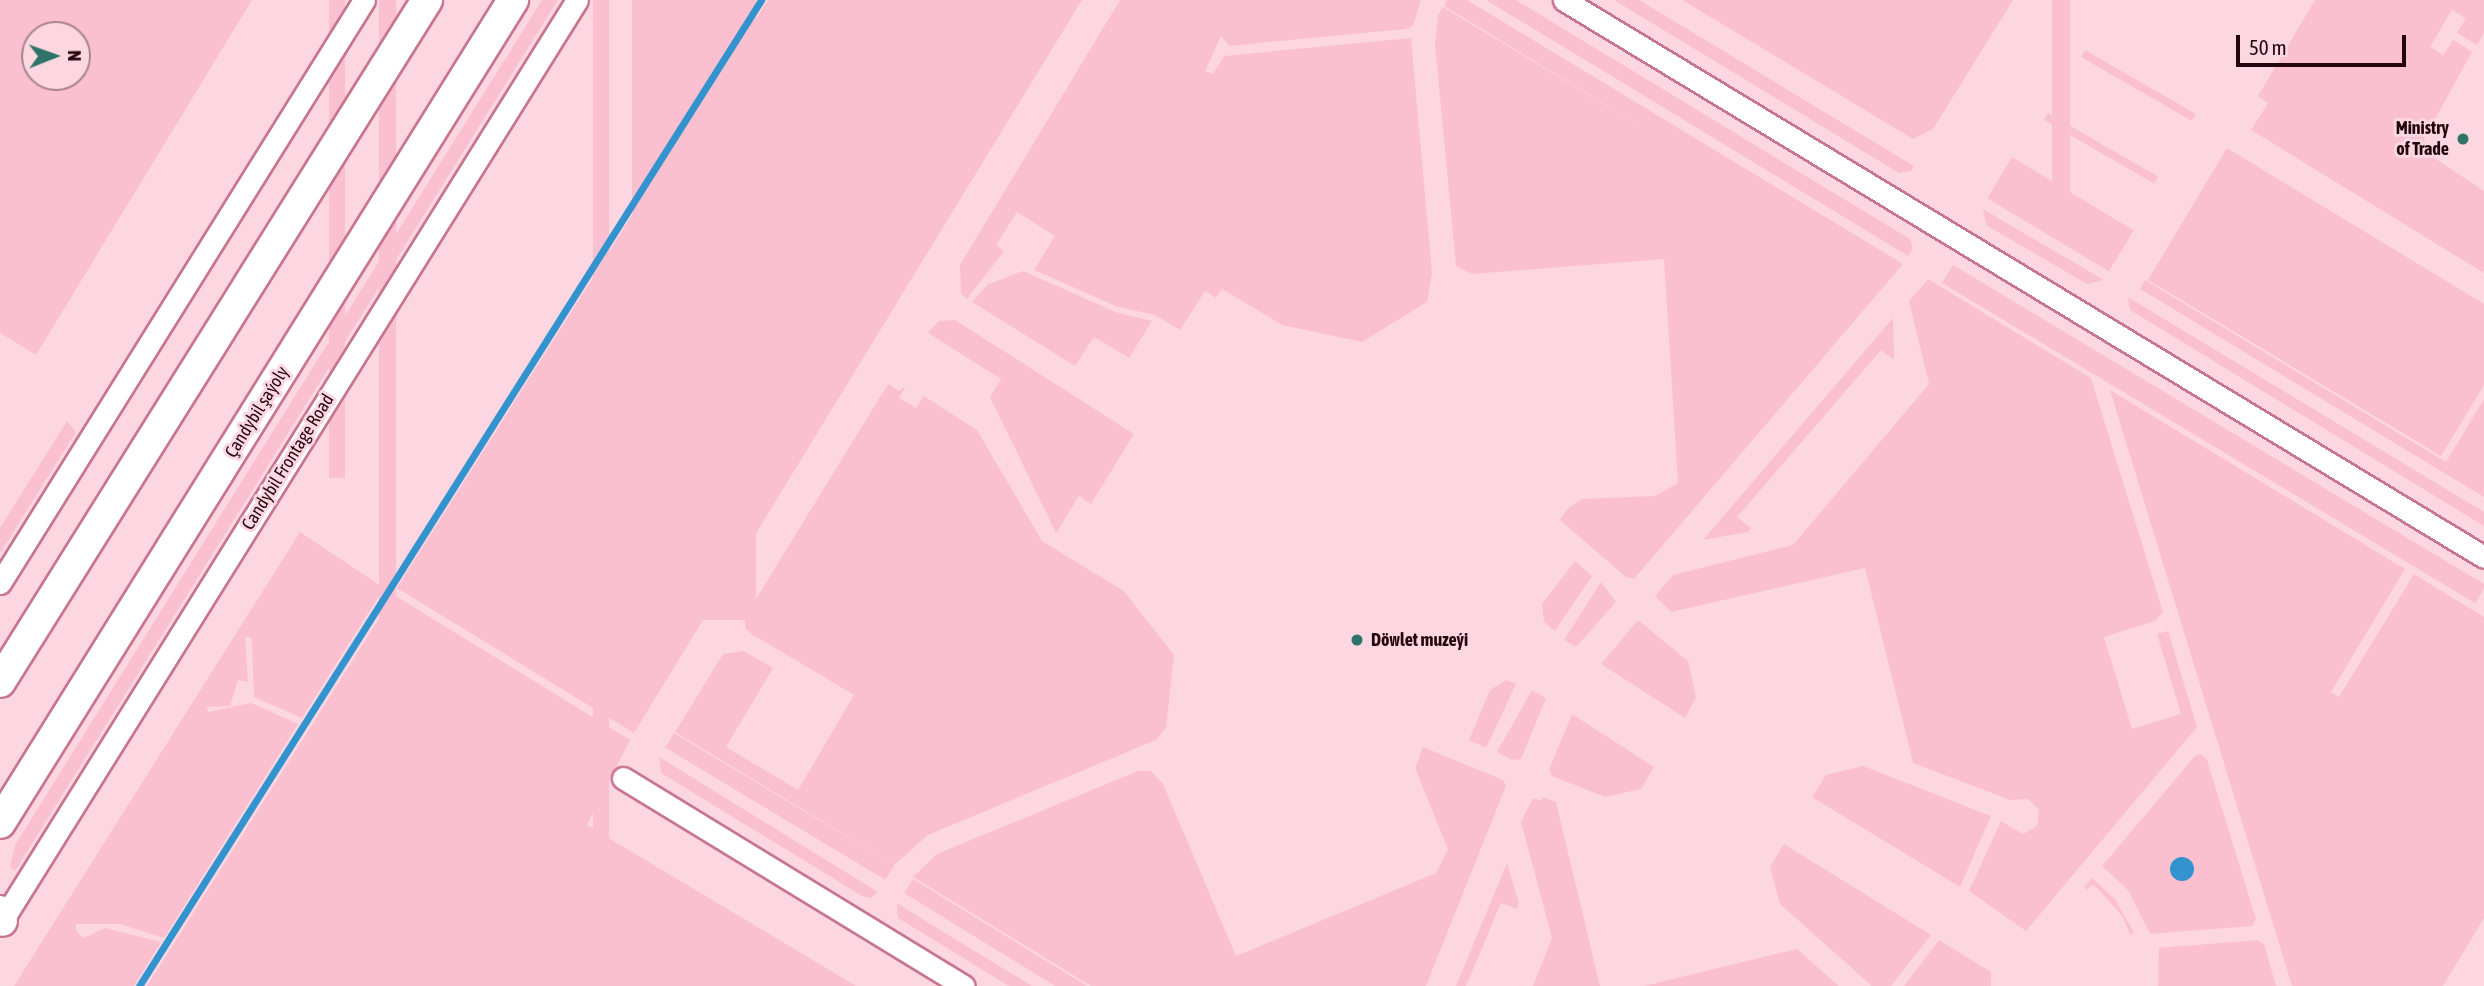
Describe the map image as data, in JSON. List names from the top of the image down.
{
  "streets": {
    "main road": ["Çandybil şaýoly"],
    "street": ["Candybil Frontage Road"]
  },
  "places": ["Ministry of Trade", "Döwlet muzeýi"],
  "scale_bar": "50 m",
  "north": "right"
}
